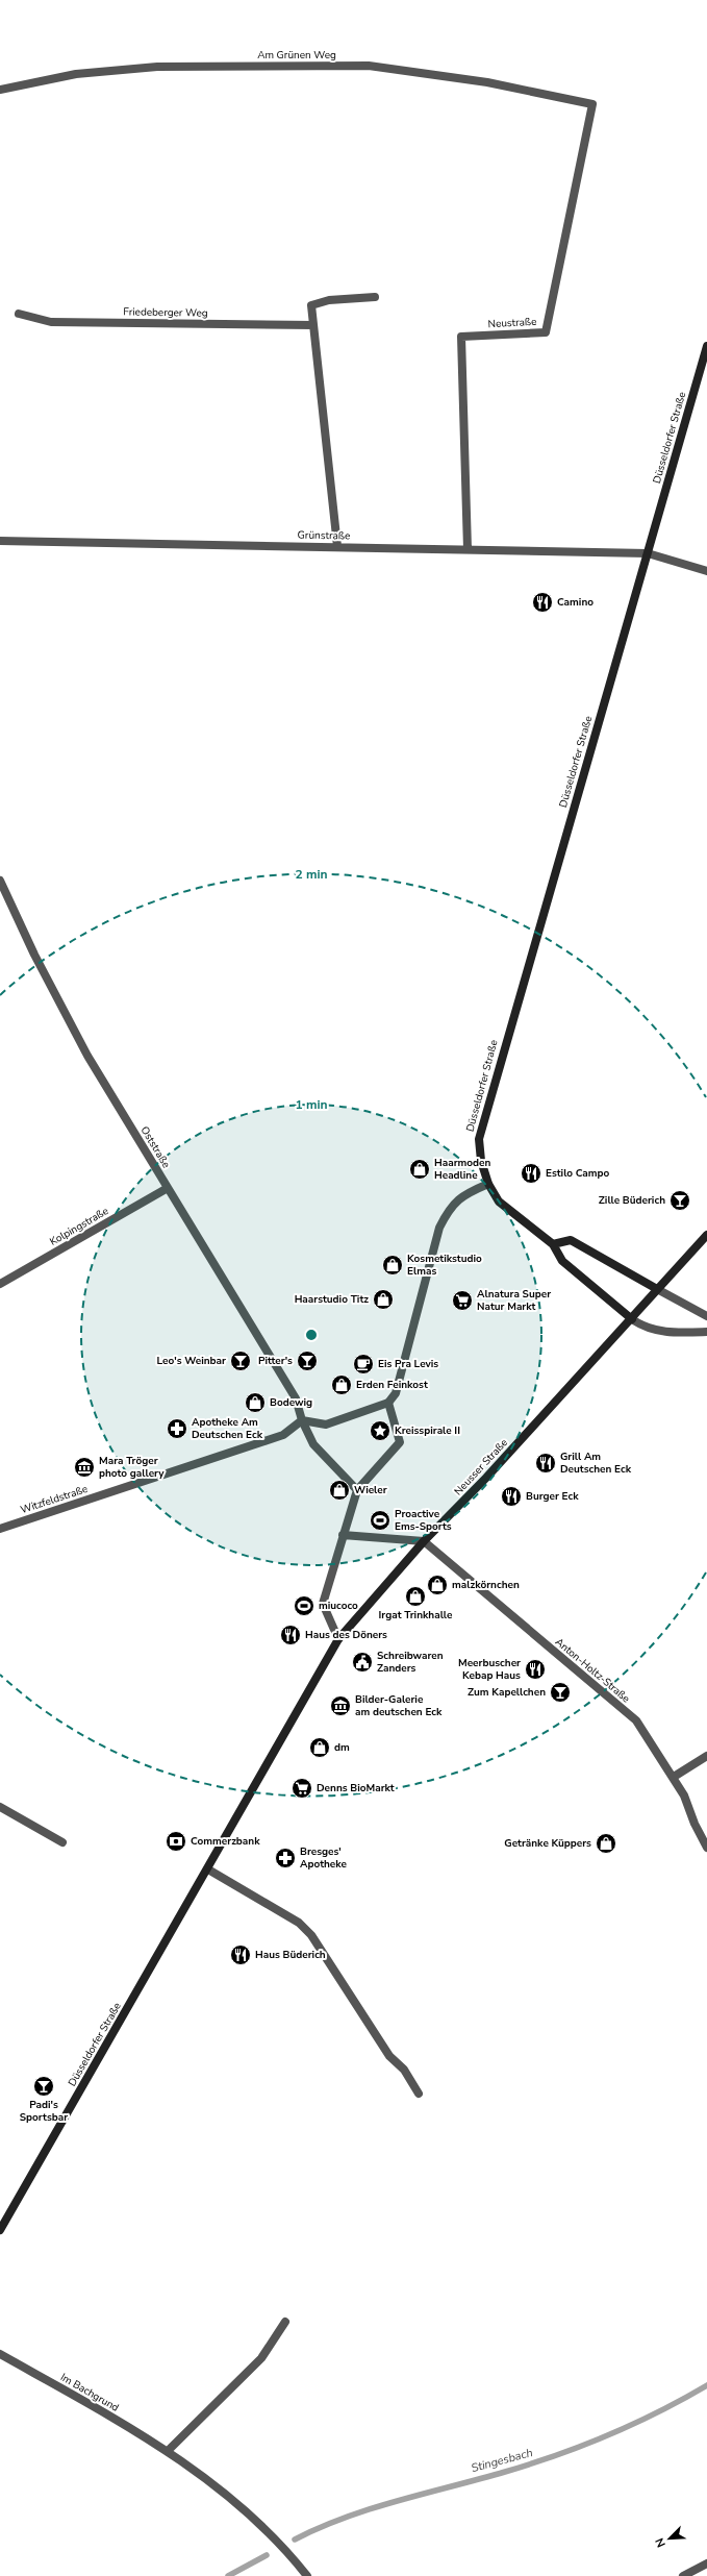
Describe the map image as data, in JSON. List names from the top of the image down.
{
  "streets": {
    "main road": ["Düsseldorfer Straße", "Neusser Straße"],
    "street": [
      "Am Grünen Weg",
      "Friedeberger Weg",
      "Neustraße",
      "Grünstraße",
      "Oststraße",
      "Kolpingstraße",
      "Witzfeldstraße",
      "Anton-Holtz-Straße",
      "Im Bachgrund"
    ]
  },
  "crossings": [
    ["Am Grünen Weg", "Neustraße"],
    ["Neustraße", "Grünstraße"],
    ["Düsseldorfer Straße", "Grünstraße"],
    ["Düsseldorfer Straße", "Neusser Straße"],
    ["Oststraße", "Kolpingstraße"],
    ["Oststraße", "Witzfeldstraße"],
    ["Neusser Straße", "Anton-Holtz-Straße"]
  ],
  "water": ["Stingesbach"],
  "places": {
    "restaurant": [
      "Camino",
      "Estilo Campo",
      "Grill Am Deutschen Eck",
      "Burger Eck",
      "Haus des Döners",
      "Meerbuscher Kebap Haus",
      "Haus Büderich"
    ],
    "shop": [
      "Haarmoden Headline",
      "Kosmetikstudio Elmas",
      "Haarstudio Titz",
      "Erden Feinkost",
      "Bodewig",
      "Wieler",
      "malzkörnchen",
      "Irgat Trinkhalle",
      "dm",
      "Getränke Küppers"
    ],
    "bar": [
      "Zille Büderich",
      "Leo's Weinbar",
      "Pitter's",
      "Zum Kapellchen",
      "Padi's Sportsbar"
    ],
    "supermarket": ["Alnatura Super Natur Markt", "Denns BioMarkt"],
    "cafe": ["Eis Pra Levis"],
    "pharmacy": ["Apotheke Am Deutschen Eck", "Bresges' Apotheke"],
    "place": ["Kreisspirale II"],
    "museum": ["Mara Tröger photo gallery", "Bilder-Galerie am deutschen Eck"],
    "sports": ["Proactive Ems-Sports", "miucoco"],
    "public building": ["Schreibwaren Zanders"],
    "bank": ["Commerzbank"]
  },
  "north": "bottom left",
  "rings": ["2 min", "1 min"]
}
